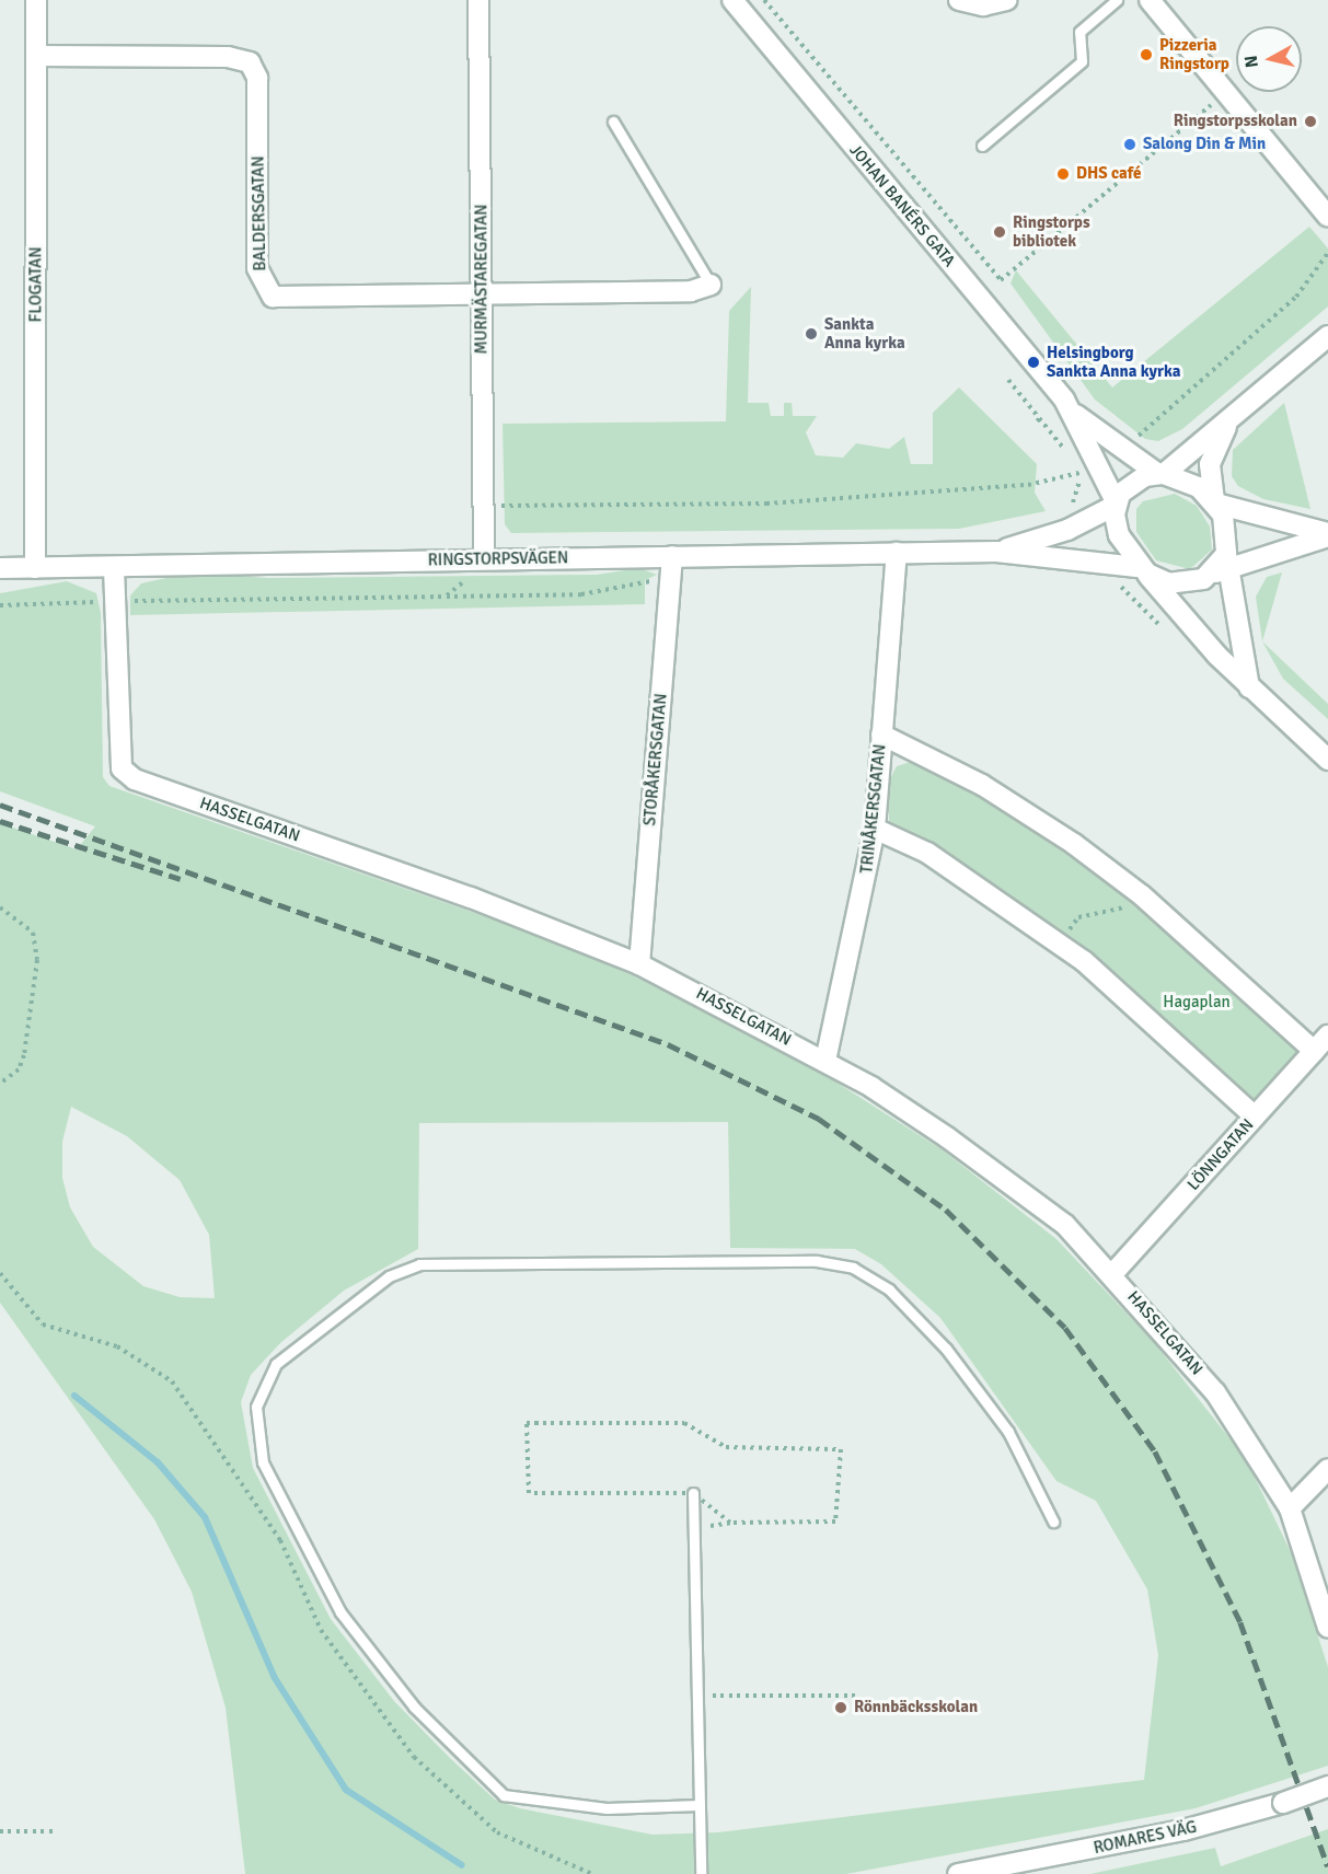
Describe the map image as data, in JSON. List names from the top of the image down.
{
  "streets": {
    "street": [
      "JOHAN BANÉRS GATA",
      "BALDERSGATAN",
      "MURMÄSTAREGATAN",
      "FLOGATAN",
      "RINGSTORPSVÄGEN",
      "STORÅKERSGATAN",
      "TRINÅKERSGATAN",
      "HASSELGATAN",
      "LÖNNGATAN",
      "ROMARES VÄG"
    ]
  },
  "crossings": [
    ["JOHAN BANÉRS GATA", "RINGSTORPSVÄGEN"],
    ["BALDERSGATAN", "MURMÄSTAREGATAN"],
    ["BALDERSGATAN", "FLOGATAN"],
    ["MURMÄSTAREGATAN", "RINGSTORPSVÄGEN"],
    ["FLOGATAN", "RINGSTORPSVÄGEN"],
    ["RINGSTORPSVÄGEN", "STORÅKERSGATAN"],
    ["RINGSTORPSVÄGEN", "TRINÅKERSGATAN"],
    ["RINGSTORPSVÄGEN", "HASSELGATAN"],
    ["STORÅKERSGATAN", "HASSELGATAN"],
    ["TRINÅKERSGATAN", "HASSELGATAN"],
    ["HASSELGATAN", "LÖNNGATAN"]
  ],
  "parks": ["Hagaplan"],
  "places": [
    "Pizzeria Ringstorp",
    "Ringstorpsskolan",
    "Salong Din & Min",
    "DHS café",
    "Ringstorps bibliotek",
    "Sankta Anna kyrka",
    "Helsingborg Sankta Anna kyrka",
    "Rönnbäcksskolan"
  ],
  "north": "left"
}
